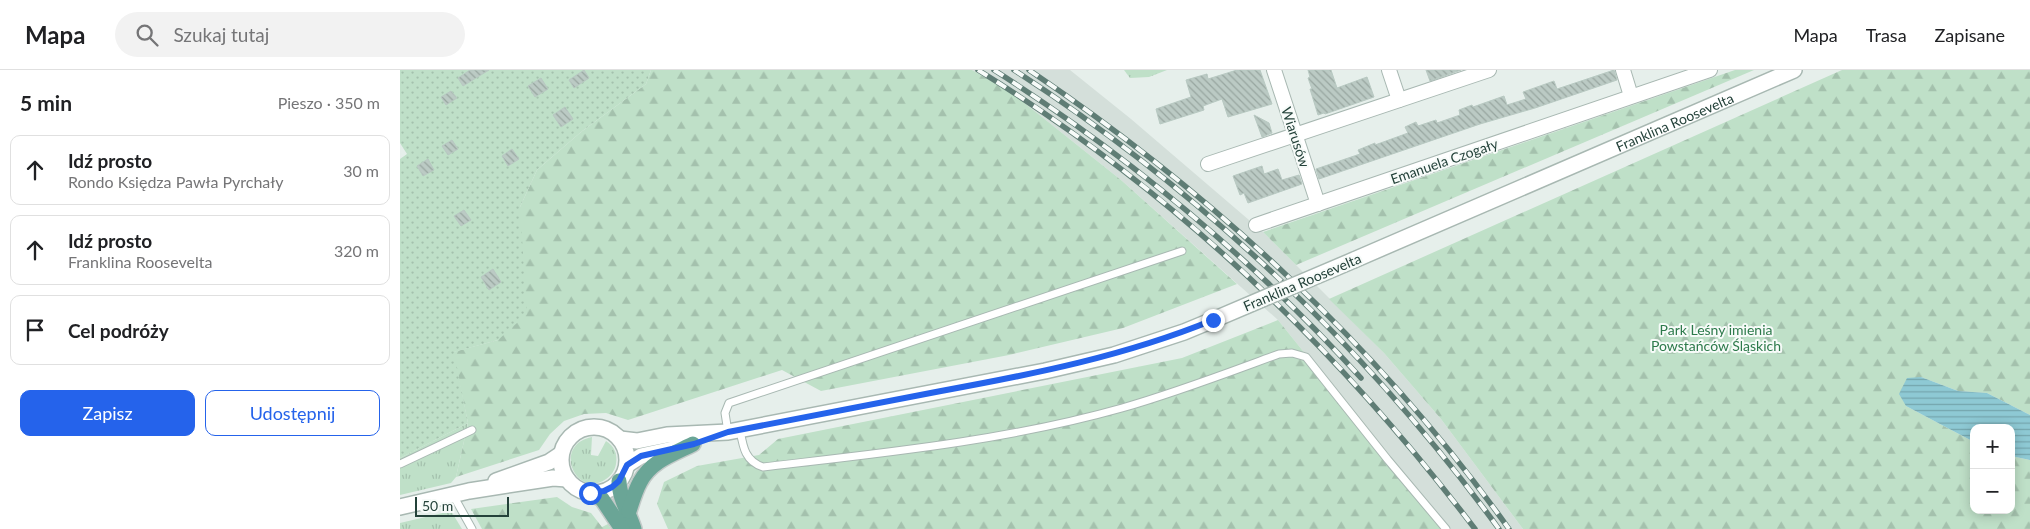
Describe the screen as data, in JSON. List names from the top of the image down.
{
  "streets": {
    "street": ["Franklina Roosevelta", "Wiarusów", "Emanuela Czogały"]
  },
  "crossings": [
    ["Wiarusów", "Emanuela Czogały"]
  ],
  "parks": ["Park Leśny imienia Powstańców Śląskich"],
  "scale_bar": "50 m",
  "page": {
    "header": "Mapa",
    "search": "Szukaj tutaj",
    "nav": ["Mapa", "Trasa", "Zapisane"],
    "heading": ["5 min", "Pieszo · 350 m"],
    "list": [
      ["Idź prosto", "Rondo Księdza Pawła Pyrchały", "30 m"],
      ["Idź prosto", "Franklina Roosevelta", "320 m"],
      "Cel podróży"
    ],
    "buttons": ["Zapisz", "Udostępnij"],
    "map_buttons": ["+", "−"],
    "scale": "50 m"
  }
}
